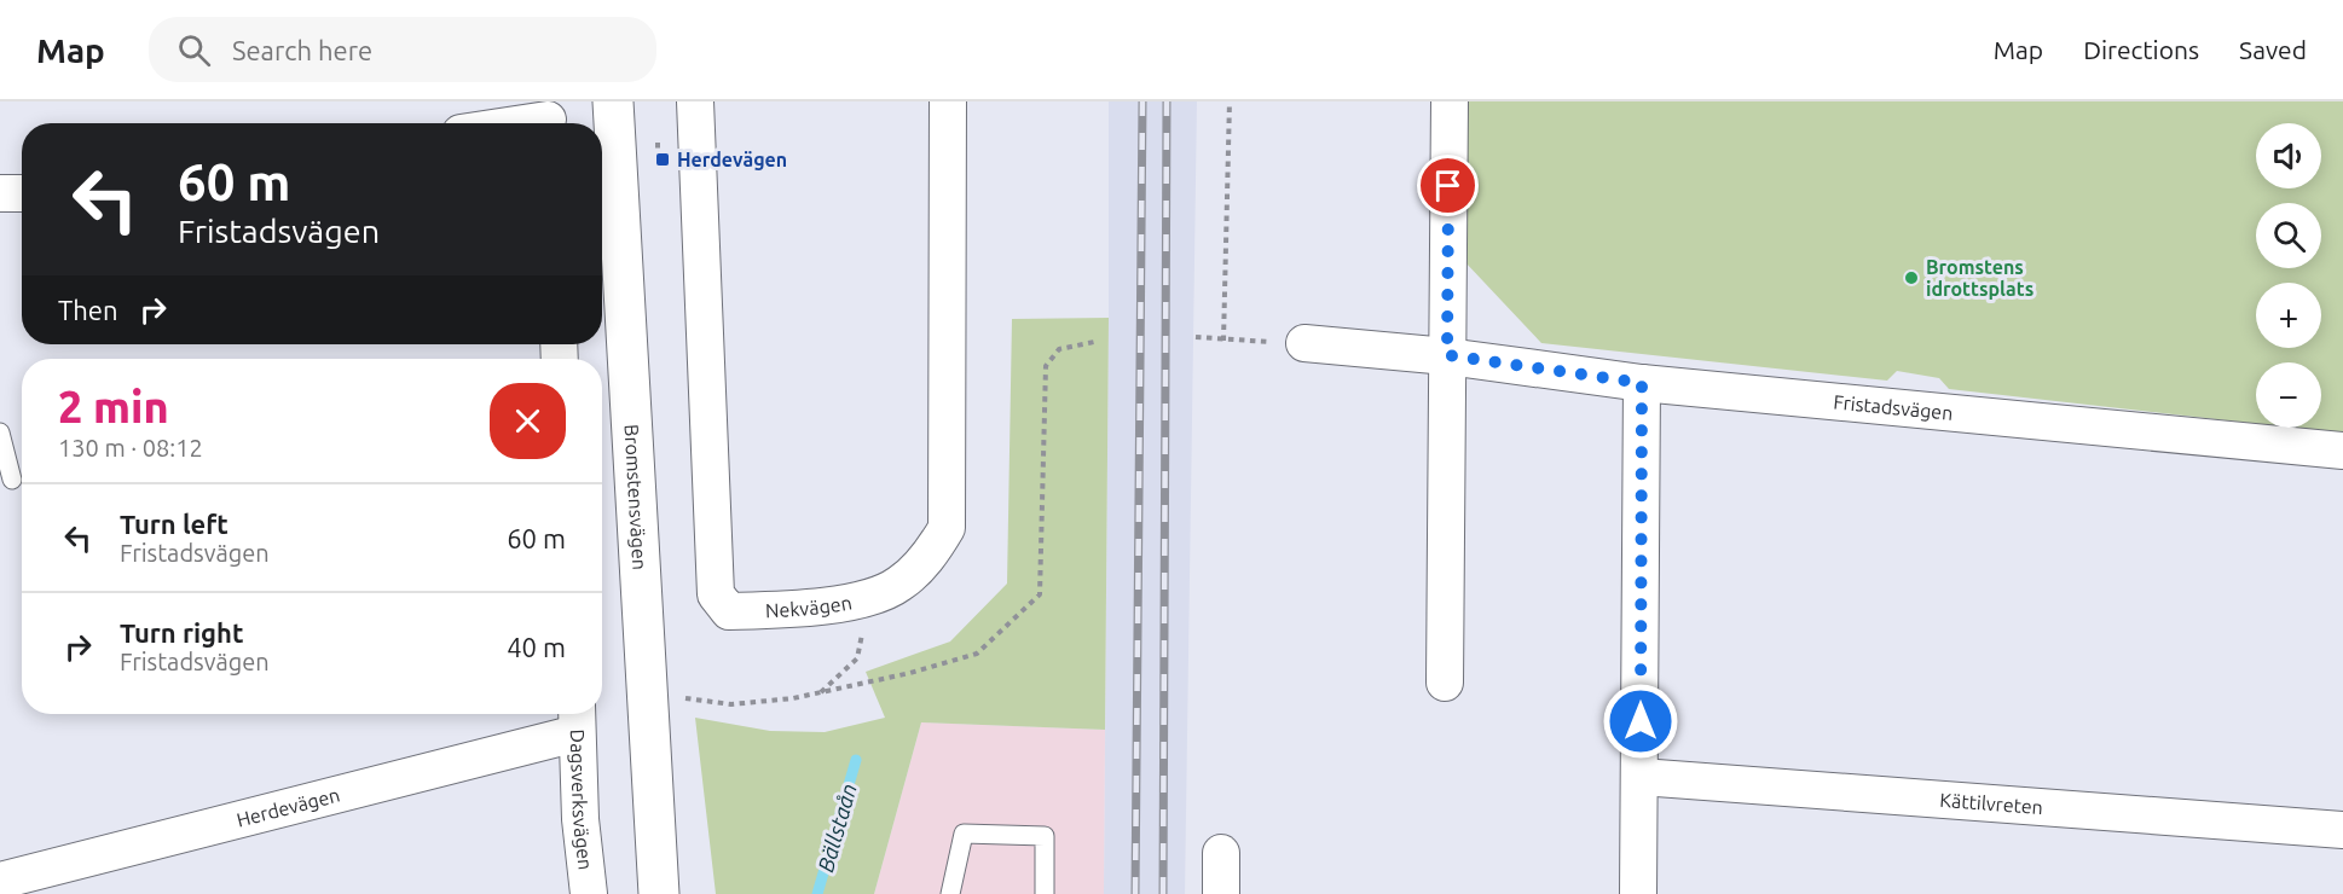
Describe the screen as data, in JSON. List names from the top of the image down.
{
  "streets": {
    "street": [
      "Fristadsvägen",
      "Bromstensvägen",
      "Nekvägen",
      "Dagsverksvägen",
      "Kättilvreten",
      "Herdevägen"
    ]
  },
  "crossings": [
    ["Dagsverksvägen", "Herdevägen"]
  ],
  "water": ["Bällstaån"],
  "places": {
    "transit": ["Herdevägen"],
    "other": ["Bromstens idrottsplats"]
  },
  "page": {
    "header": "Map",
    "search": "Search here",
    "nav": ["Map", "Directions", "Saved"],
    "map_buttons": ["+", "−"],
    "turn": ["60 m", "Fristadsvägen"],
    "then": "Then",
    "heading": ["2 min", "130 m · 08:12"],
    "list": [
      {
        "name": "Turn left",
        "note": "Fristadsvägen",
        "value": "60 m"
      },
      {
        "name": "Turn right",
        "note": "Fristadsvägen",
        "value": "40 m"
      }
    ]
  }
}
